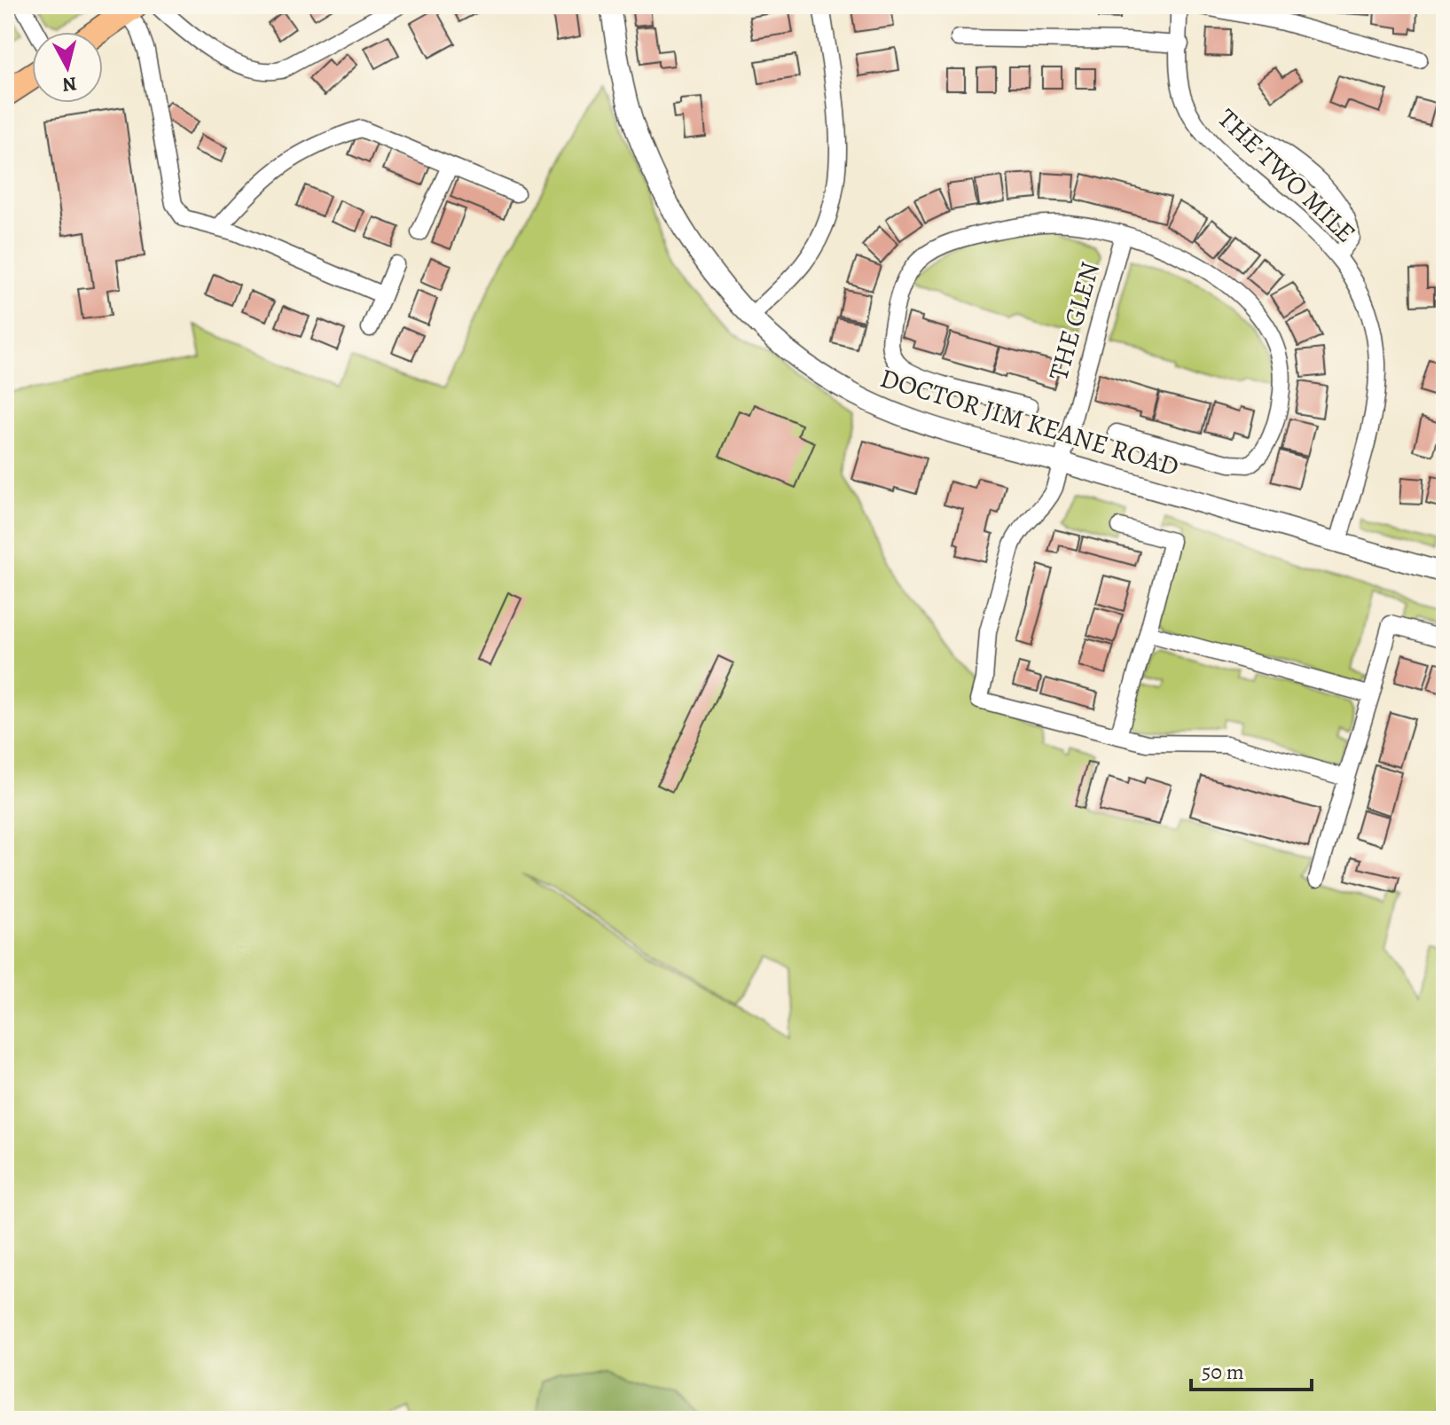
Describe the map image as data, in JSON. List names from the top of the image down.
{
  "streets": {
    "street": ["THE TWO MILE", "THE GLEN", "DOCTOR JIM KEANE ROAD"]
  },
  "crossings": [
    ["THE TWO MILE", "DOCTOR JIM KEANE ROAD"],
    ["THE GLEN", "DOCTOR JIM KEANE ROAD"]
  ],
  "scale_bar": "50 m",
  "north": "bottom"
}
